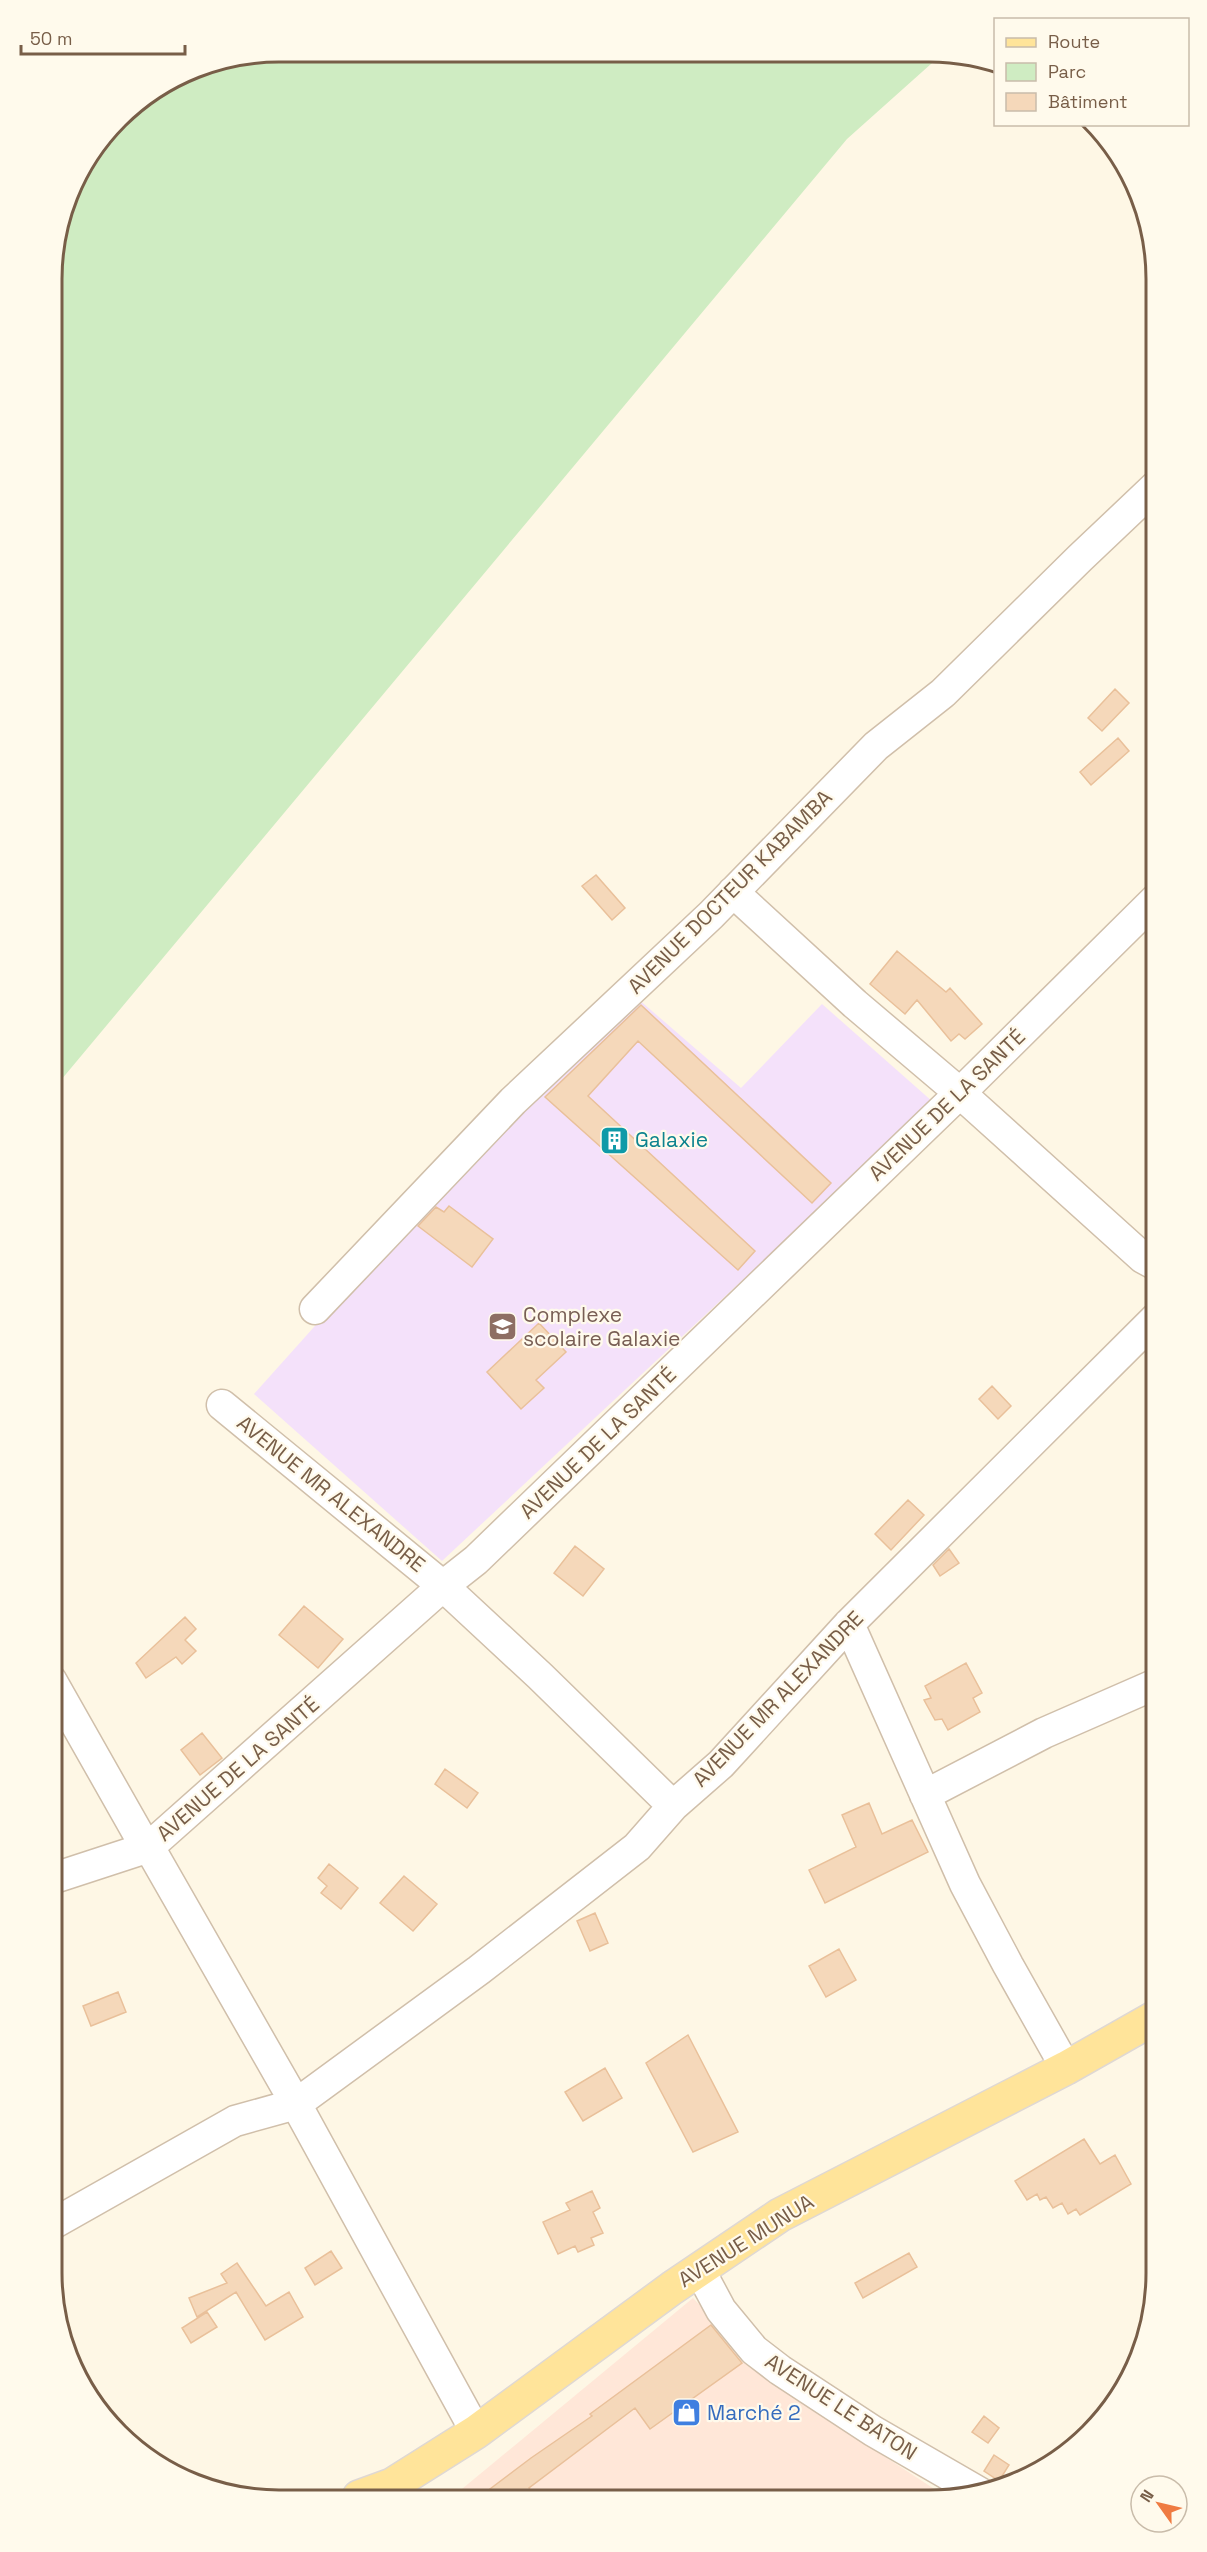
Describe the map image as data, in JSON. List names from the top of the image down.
{
  "streets": {
    "main road": ["AVENUE MUNUA"],
    "street": [
      "AVENUE DOCTEUR KABAMBA",
      "AVENUE DE LA SANTÉ",
      "AVENUE MR ALEXANDRE",
      "AVENUE LE BATON"
    ]
  },
  "crossings": [
    ["AVENUE DE LA SANTÉ", "AVENUE MR ALEXANDRE"],
    ["AVENUE MUNUA", "AVENUE LE BATON"]
  ],
  "places": {
    "building": ["Galaxie"],
    "school or university": ["Complexe scolaire Galaxie"],
    "shop": ["Marché 2"]
  },
  "legend": ["Route", "Parc", "Bâtiment"],
  "scale_bar": "50 m",
  "north": "top left"
}
